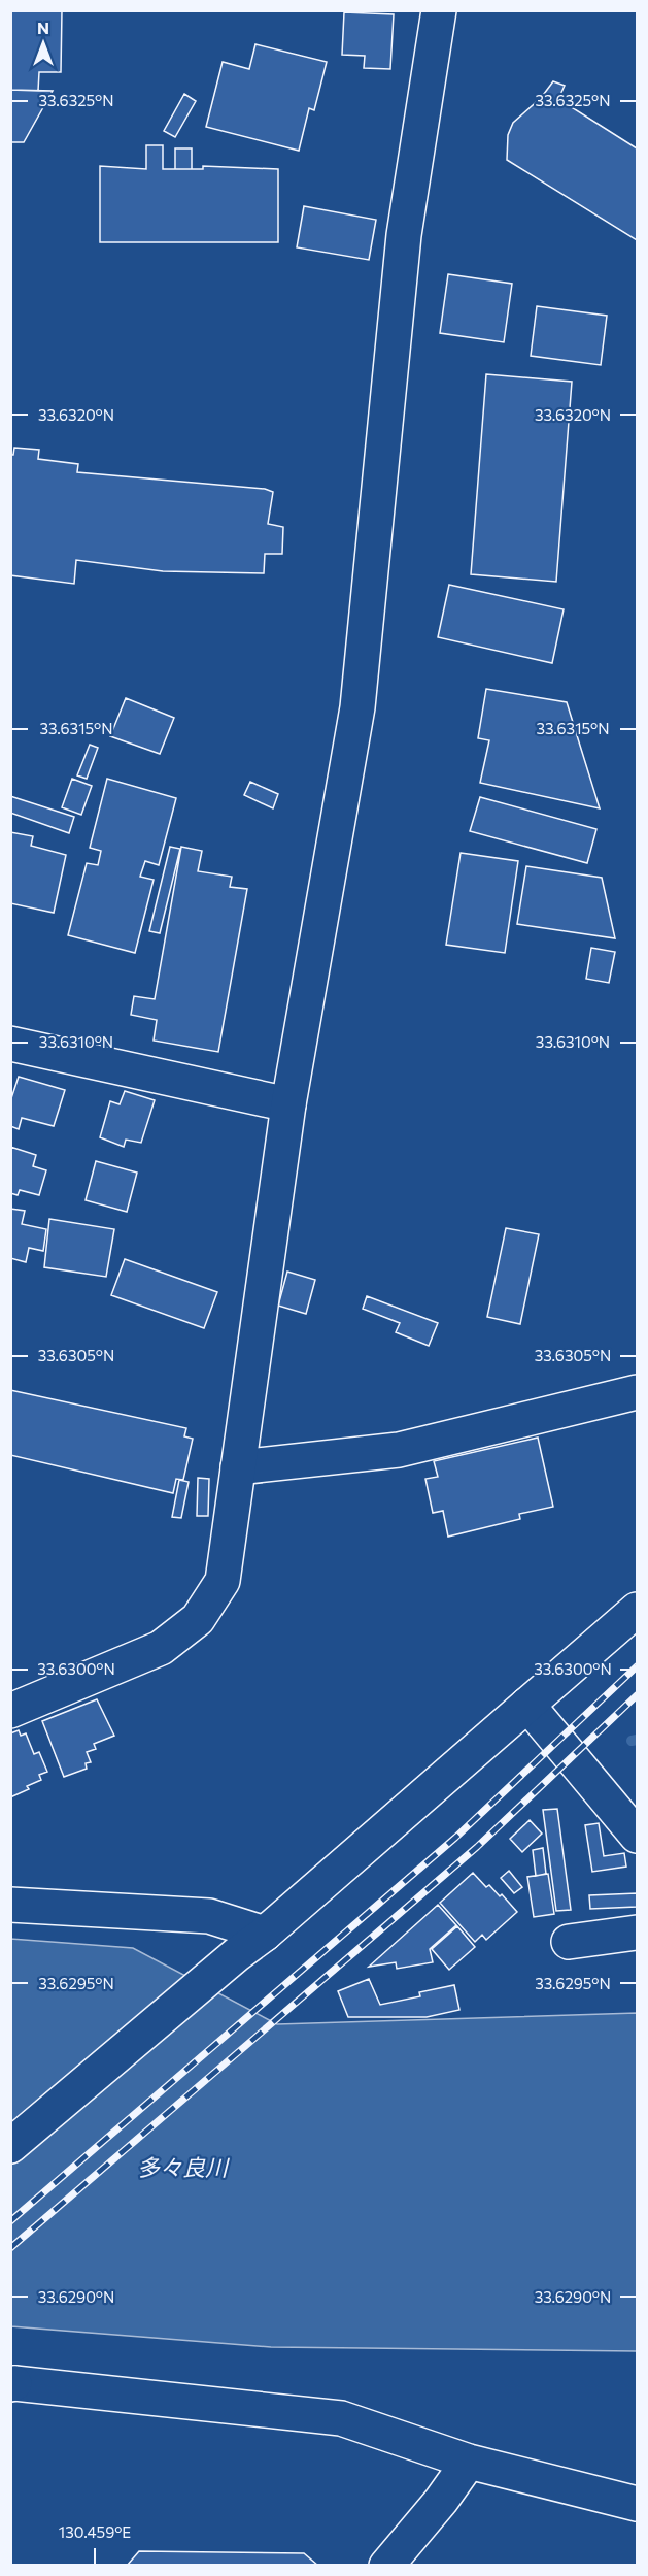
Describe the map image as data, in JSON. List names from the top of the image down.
{
  "water": ["多々良川"],
  "north": "top",
  "coordinates": [
    "33.6325°N",
    "33.6320°N",
    "33.6315°N",
    "33.6310°N",
    "33.6305°N",
    "33.6300°N",
    "33.6295°N",
    "33.6290°N",
    "130.459°E"
  ]
}
